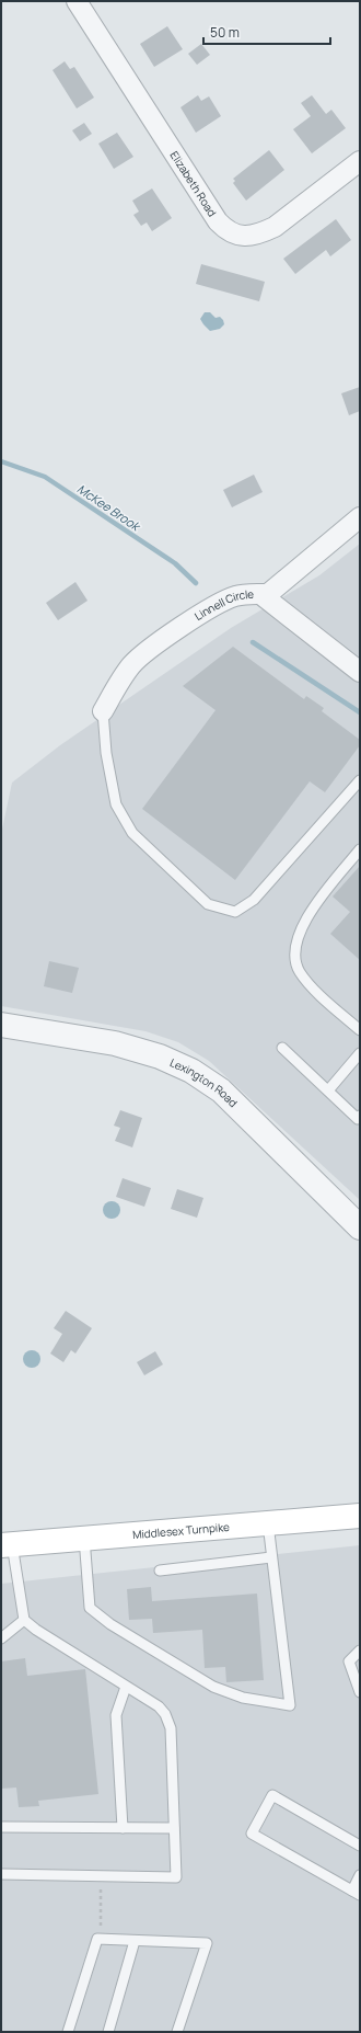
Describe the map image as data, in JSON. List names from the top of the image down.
{
  "streets": {
    "main road": ["Middlesex Turnpike"],
    "street": ["Elizabeth Road", "Linnell Circle", "Lexington Road"]
  },
  "water": ["McKee Brook"],
  "scale_bar": "50 m"
}
